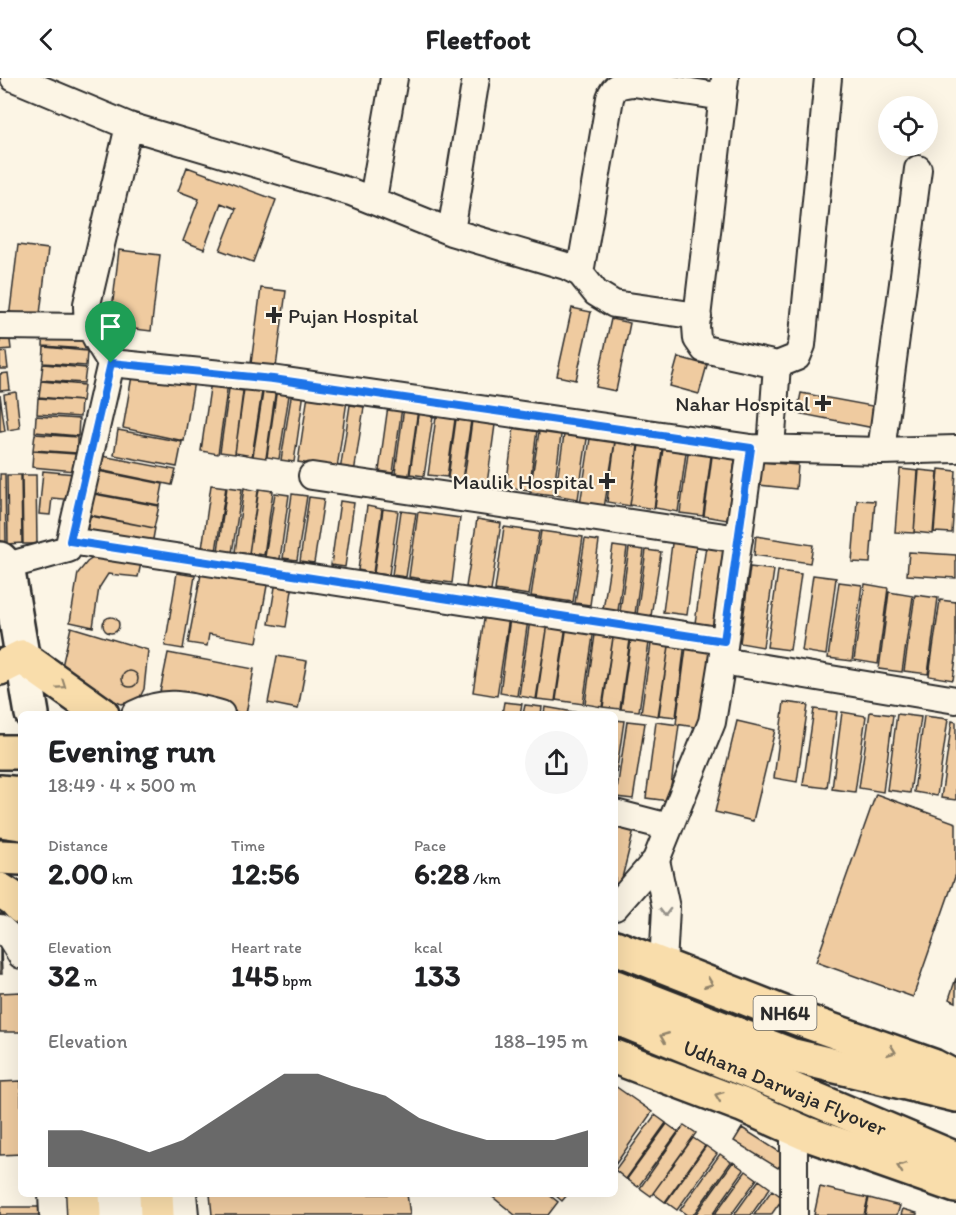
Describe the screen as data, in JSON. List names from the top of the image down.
{
  "streets": {
    "highway": ["NH64", "Udhana Darwaja Flyover"]
  },
  "places": {
    "health": ["Pujan Hospital", "Nahar Hospital", "Maulik Hospital"]
  },
  "page": {
    "header": "Fleetfoot",
    "heading": ["Evening run", "18:49 · 4 × 500 m"],
    "stats": [
      ["Distance", "2.00 km"],
      ["Time", "12:56"],
      ["Pace", "6:28 /km"],
      ["Elevation", "32 m"],
      ["Heart rate", "145 bpm"],
      ["kcal", "133"]
    ],
    "chart": ["Elevation", "188–195 m"]
  }
}
